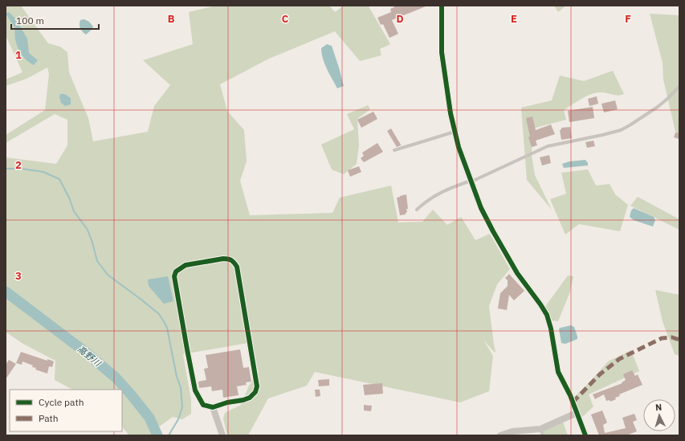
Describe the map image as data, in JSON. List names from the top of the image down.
{
  "water": ["高野川"],
  "legend": ["Cycle path", "Path"],
  "scale_bar": "100 m",
  "north": "top",
  "grid": {
    "columns": [
      "B",
      "C",
      "D",
      "E",
      "F"
    ],
    "rows": ["1", "2", "3"]
  }
}
